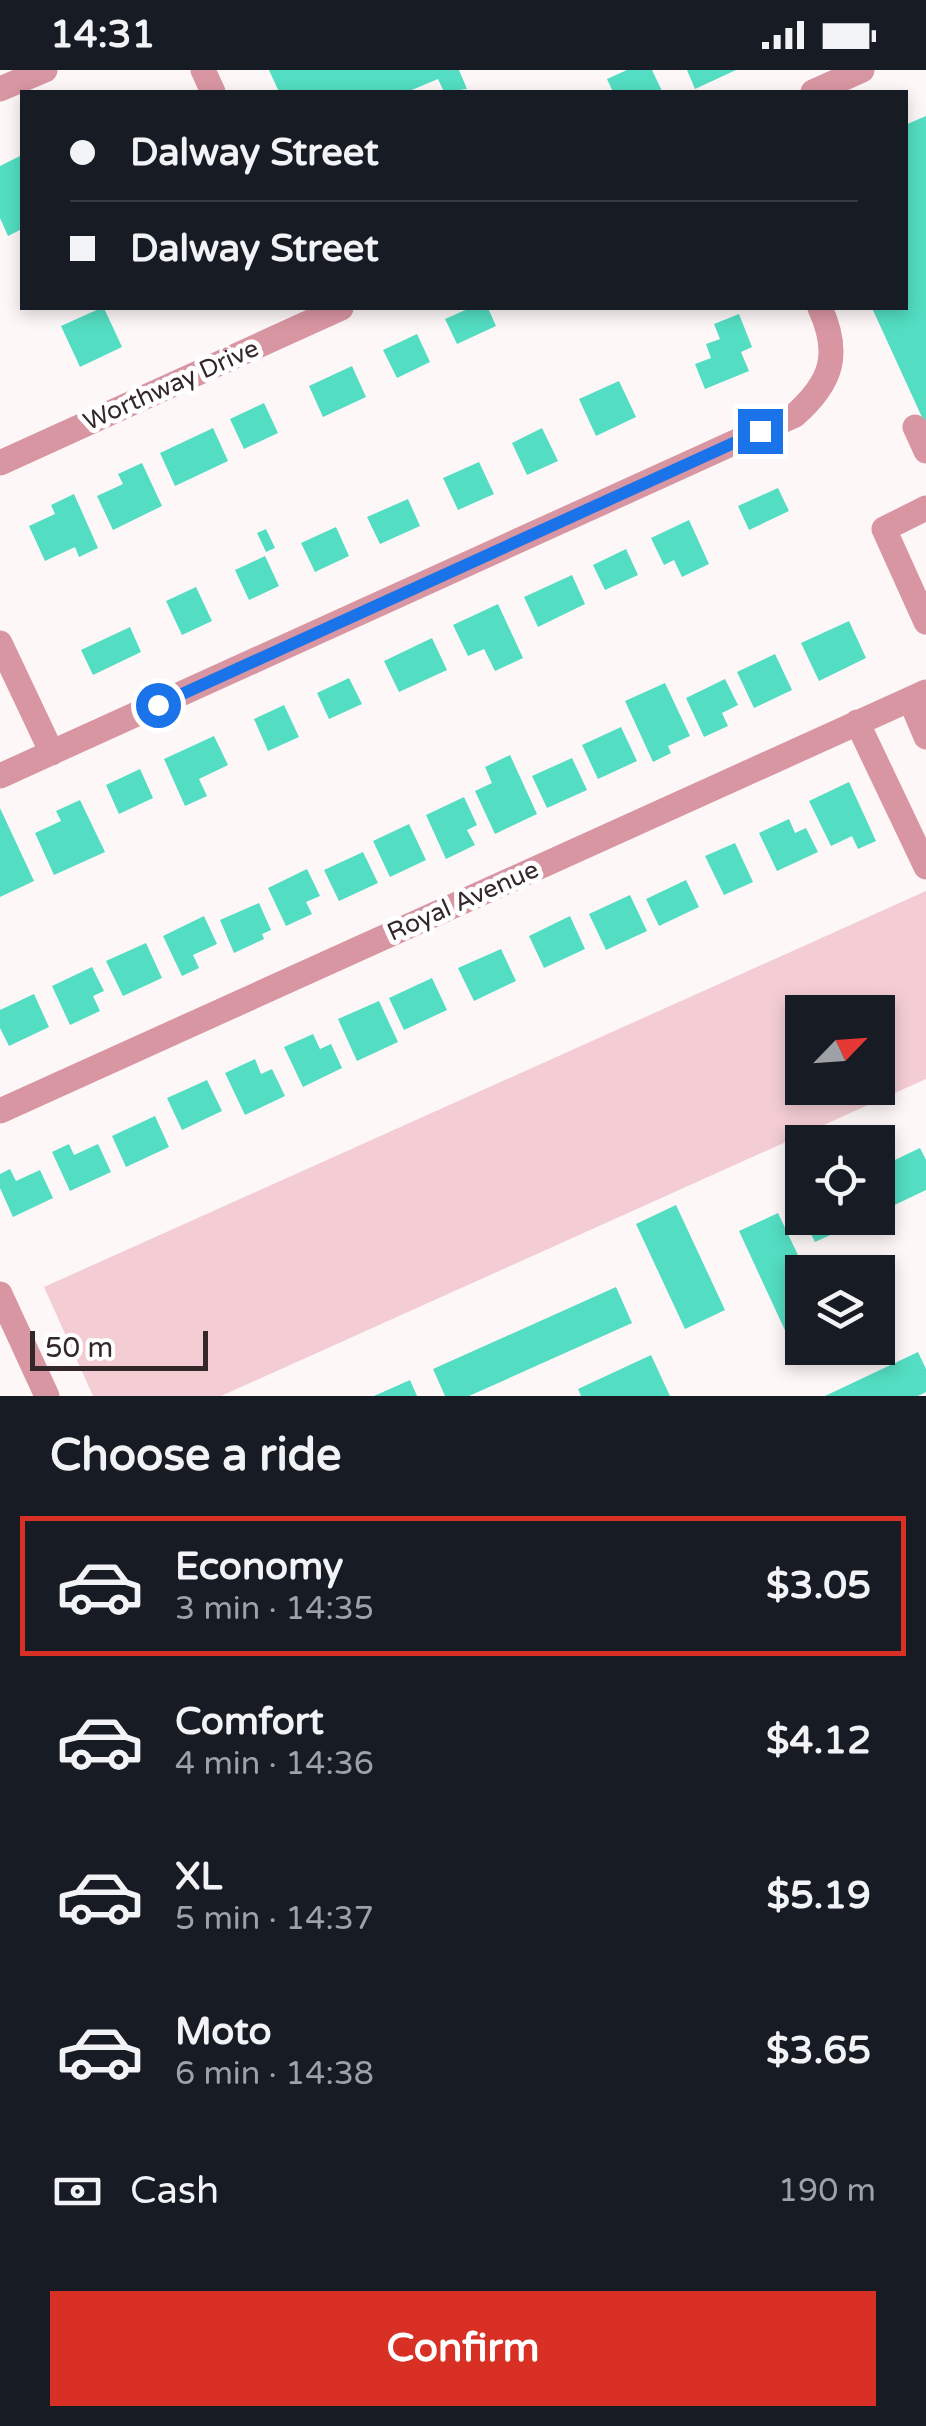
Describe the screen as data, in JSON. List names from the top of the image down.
{
  "streets": {
    "street": ["Worthway Drive", "Royal Avenue"]
  },
  "scale_bar": "50 m",
  "north": "top right",
  "page": {
    "status": "14:31",
    "banner": ["Dalway Street", "Dalway Street"],
    "scale": "50 m",
    "heading": "Choose a ride",
    "list": [
      {
        "name": "Economy",
        "note": "3 min · 14:35",
        "value": "$3.05"
      },
      {
        "name": "Comfort",
        "note": "4 min · 14:36",
        "value": "$4.12"
      },
      {
        "name": "XL",
        "note": "5 min · 14:37",
        "value": "$5.19"
      },
      {
        "name": "Moto",
        "note": "6 min · 14:38",
        "value": "$3.65"
      }
    ],
    "pay": ["Cash", "190 m"],
    "buttons": "Confirm"
  }
}
